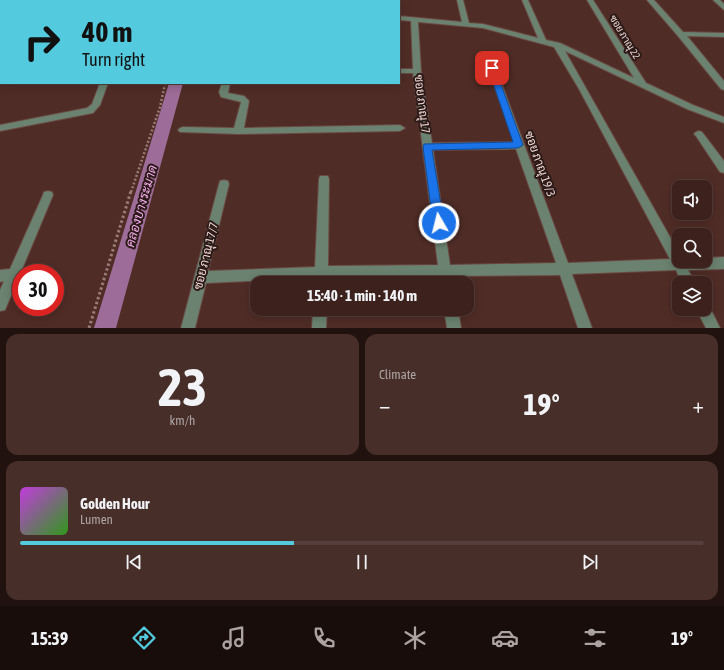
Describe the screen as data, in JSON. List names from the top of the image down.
{
  "streets": {
    "street": [
      "ซอย ภาณุ 22",
      "ซอย ภาณุ 17",
      "ซอย ภาณุ 19/3",
      "ซอย ภาณุ 17/7"
    ]
  },
  "water": ["คลองบางระมาด"],
  "page": {
    "turn": ["40 m", "Turn right"],
    "limit": "30",
    "trip": "15:40 · 1 min · 140 m",
    "tile": [
      ["23", "km/h"],
      "Climate"
    ],
    "heat": ["−", "19°", "+"],
    "song": ["Golden Hour", "Lumen"],
    "tabs": ["15:39", "19°"]
  }
}
